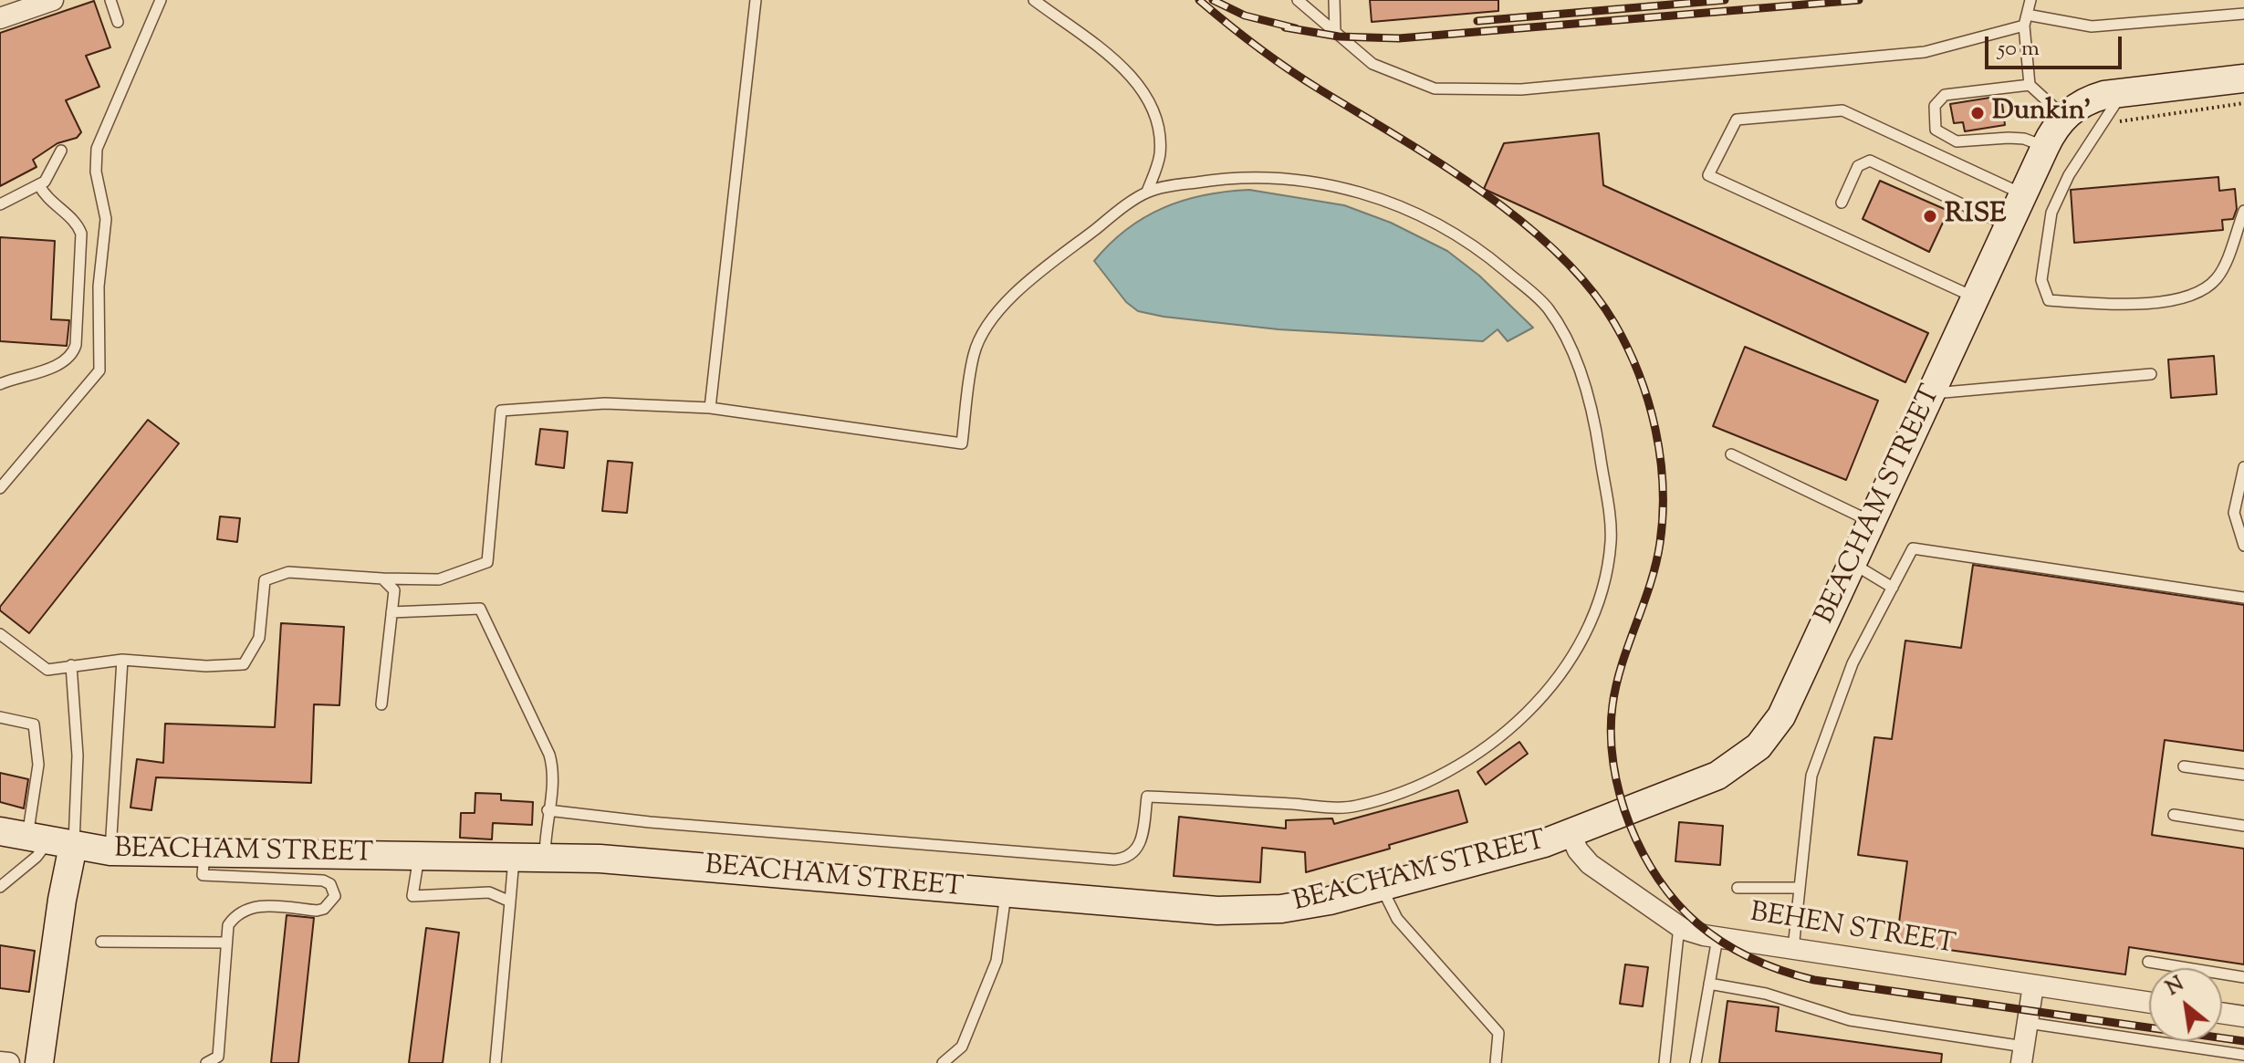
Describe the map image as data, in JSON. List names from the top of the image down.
{
  "streets": {
    "main road": ["BEACHAM STREET"],
    "street": ["BEHEN STREET"]
  },
  "crossings": [
    ["BEACHAM STREET", "BEHEN STREET"]
  ],
  "places": ["Dunkin'", "RISE"],
  "scale_bar": "50 m",
  "north": "top left"
}
